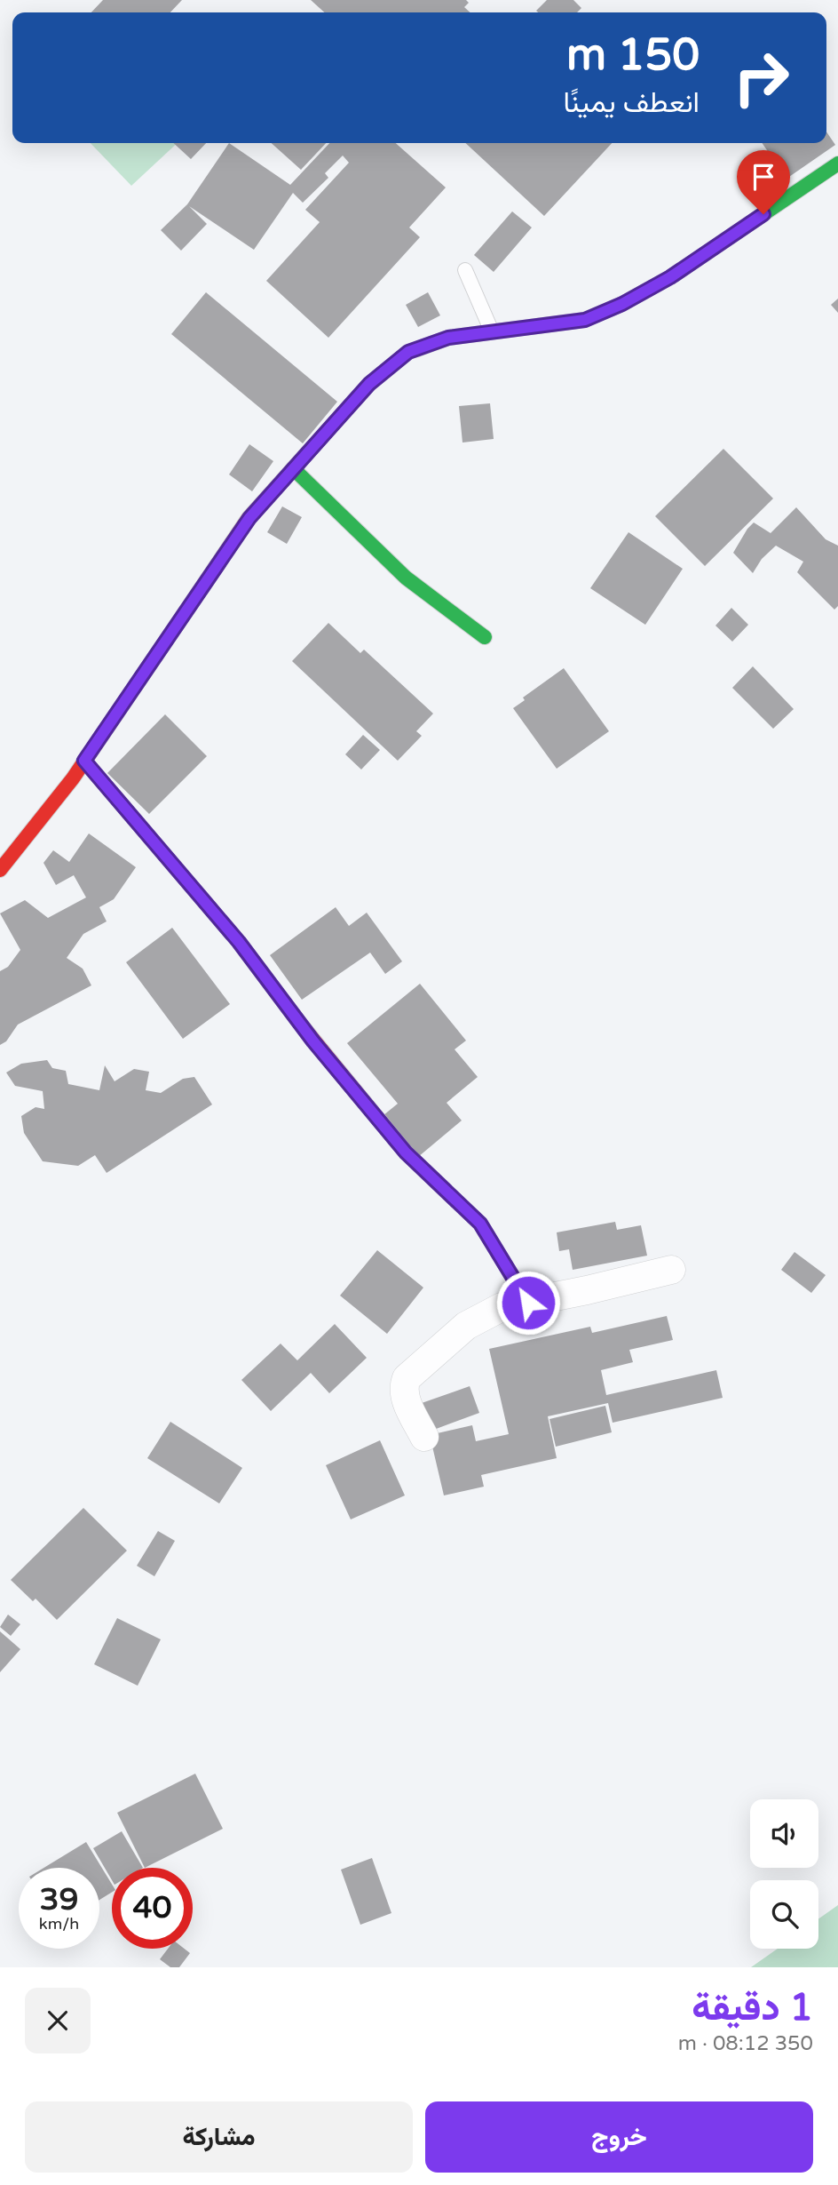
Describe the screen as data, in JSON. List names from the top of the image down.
{
  "page": {
    "turn": ["150 m", "انعطف يمينًا"],
    "speed": "39 km/h",
    "limit": "40",
    "heading": ["1 دقيقة", "350 m · 08:12"],
    "buttons": ["خروج", "مشاركة"]
  }
}
